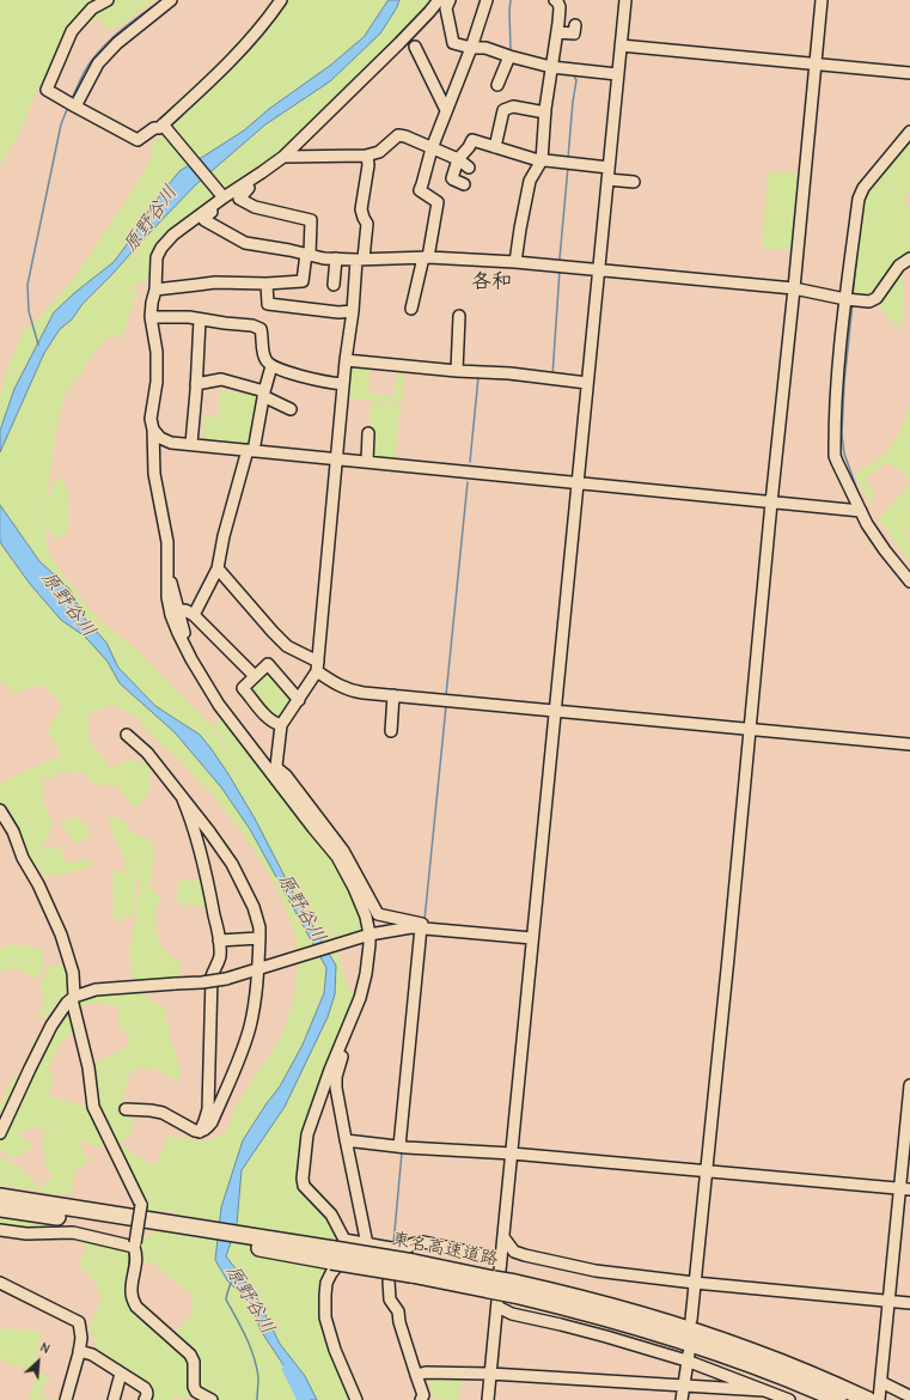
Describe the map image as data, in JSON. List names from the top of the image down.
{
  "streets": {
    "highway": ["東名高速道路"]
  },
  "districts": ["各和"],
  "water": ["原野谷川"],
  "north": "top right"
}
